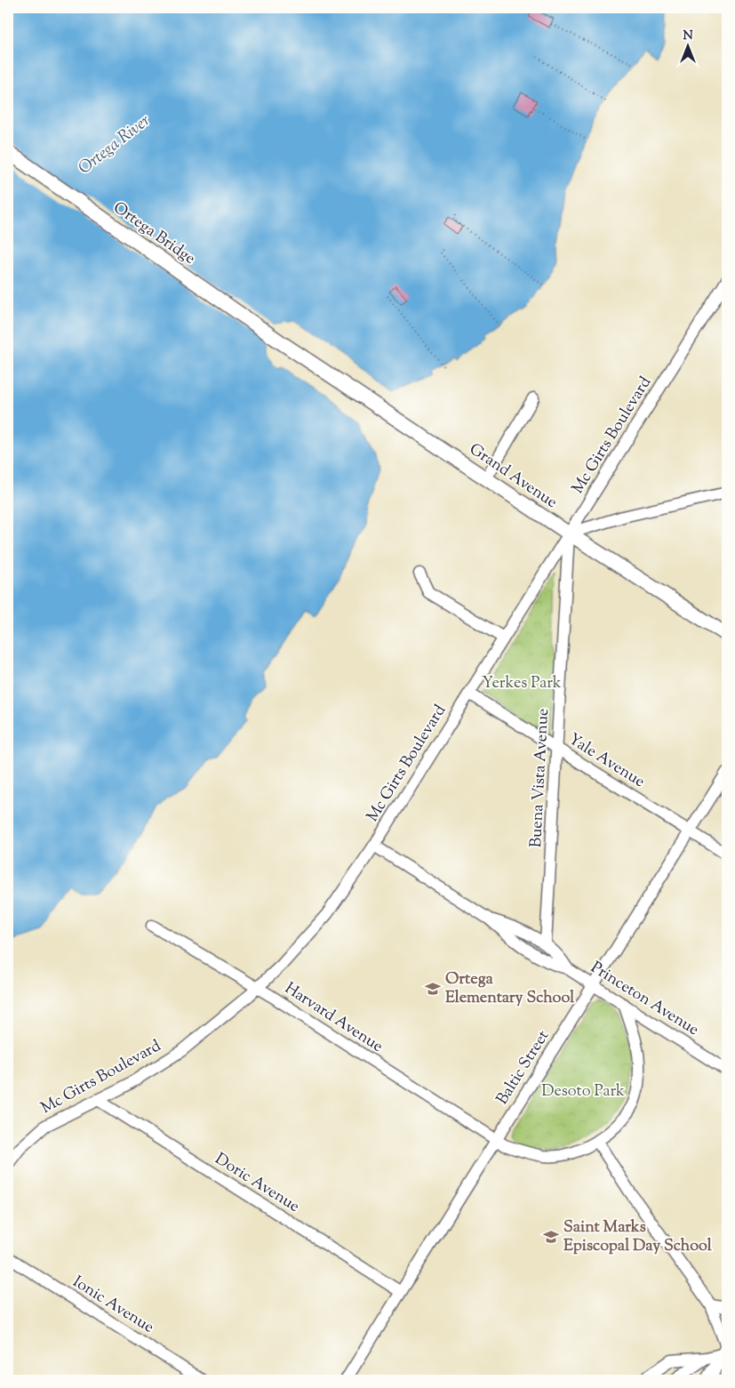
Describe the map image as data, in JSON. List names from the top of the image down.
{
  "streets": {
    "main road": ["Ortega Bridge", "Grand Avenue"],
    "street": [
      "Mc Girts Boulevard",
      "Yale Avenue",
      "Buena Vista Avenue",
      "Princeton Avenue",
      "Harvard Avenue",
      "Baltic Street",
      "Doric Avenue",
      "Ionic Avenue"
    ]
  },
  "crossings": [
    ["Ortega Bridge", "Grand Avenue"],
    ["Mc Girts Boulevard", "Grand Avenue"],
    ["Mc Girts Boulevard", "Yale Avenue"],
    ["Mc Girts Boulevard", "Buena Vista Avenue"],
    ["Mc Girts Boulevard", "Princeton Avenue"],
    ["Mc Girts Boulevard", "Harvard Avenue"],
    ["Mc Girts Boulevard", "Doric Avenue"],
    ["Grand Avenue", "Buena Vista Avenue"],
    ["Yale Avenue", "Buena Vista Avenue"],
    ["Yale Avenue", "Baltic Street"],
    ["Buena Vista Avenue", "Princeton Avenue"],
    ["Princeton Avenue", "Baltic Street"],
    ["Harvard Avenue", "Baltic Street"],
    ["Baltic Street", "Doric Avenue"]
  ],
  "water": ["Ortega River"],
  "parks": ["Yerkes Park", "Desoto Park"],
  "places": {
    "school or university": ["Ortega Elementary School", "Saint Marks Episcopal Day School"]
  },
  "north": "top"
}
